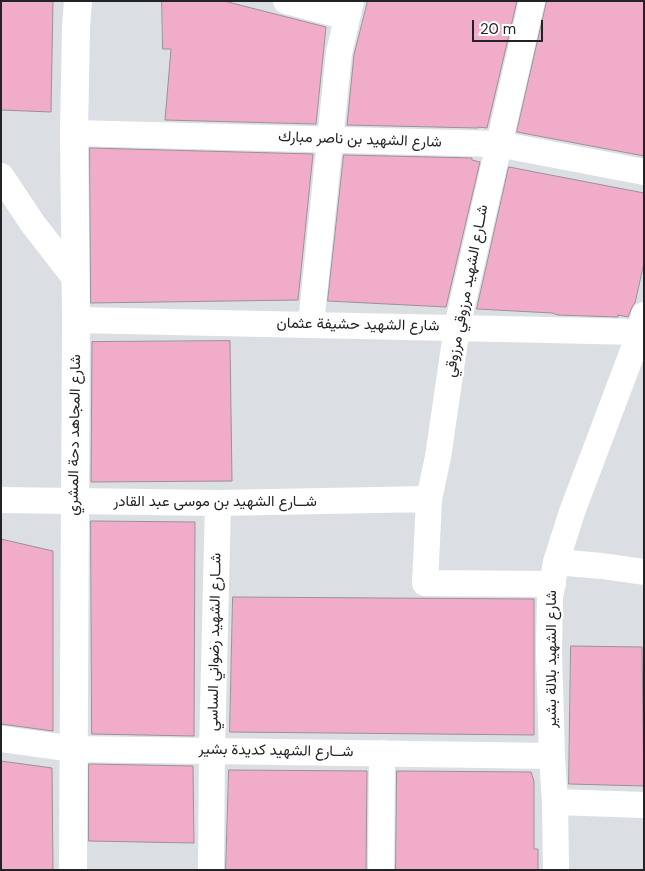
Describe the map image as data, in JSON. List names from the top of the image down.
{
  "streets": {
    "street": [
      "شارع الشهيد بن ناصر مبارك",
      "شــارع الشهيد مرزوقي مرزوقي",
      "شارع الشهيد حشيفة عثمان",
      "شارع المجاهد دحة المشري",
      "شــارع الشهيد بن موسى عبد القادر",
      "شــارع الشهيد رضواني الساسي",
      "شارع الشهيد بلالة بشير",
      "شــارع الشهيد كديدة بشير"
    ]
  },
  "crossings": [
    ["شارع الشهيد بن ناصر مبارك", "شــارع الشهيد مرزوقي مرزوقي"],
    ["شارع الشهيد بن ناصر مبارك", "شارع المجاهد دحة المشري"],
    ["شــارع الشهيد مرزوقي مرزوقي", "شارع الشهيد حشيفة عثمان"],
    ["شــارع الشهيد مرزوقي مرزوقي", "شــارع الشهيد بن موسى عبد القادر"],
    ["شــارع الشهيد مرزوقي مرزوقي", "شارع الشهيد بلالة بشير"],
    ["شارع الشهيد حشيفة عثمان", "شارع المجاهد دحة المشري"],
    ["شارع الشهيد حشيفة عثمان", "شارع الشهيد بلالة بشير"],
    ["شارع المجاهد دحة المشري", "شــارع الشهيد بن موسى عبد القادر"],
    ["شارع المجاهد دحة المشري", "شــارع الشهيد كديدة بشير"],
    ["شــارع الشهيد بن موسى عبد القادر", "شــارع الشهيد رضواني الساسي"],
    ["شــارع الشهيد رضواني الساسي", "شــارع الشهيد كديدة بشير"],
    ["شارع الشهيد بلالة بشير", "شــارع الشهيد كديدة بشير"]
  ],
  "scale_bar": "20 m"
}
